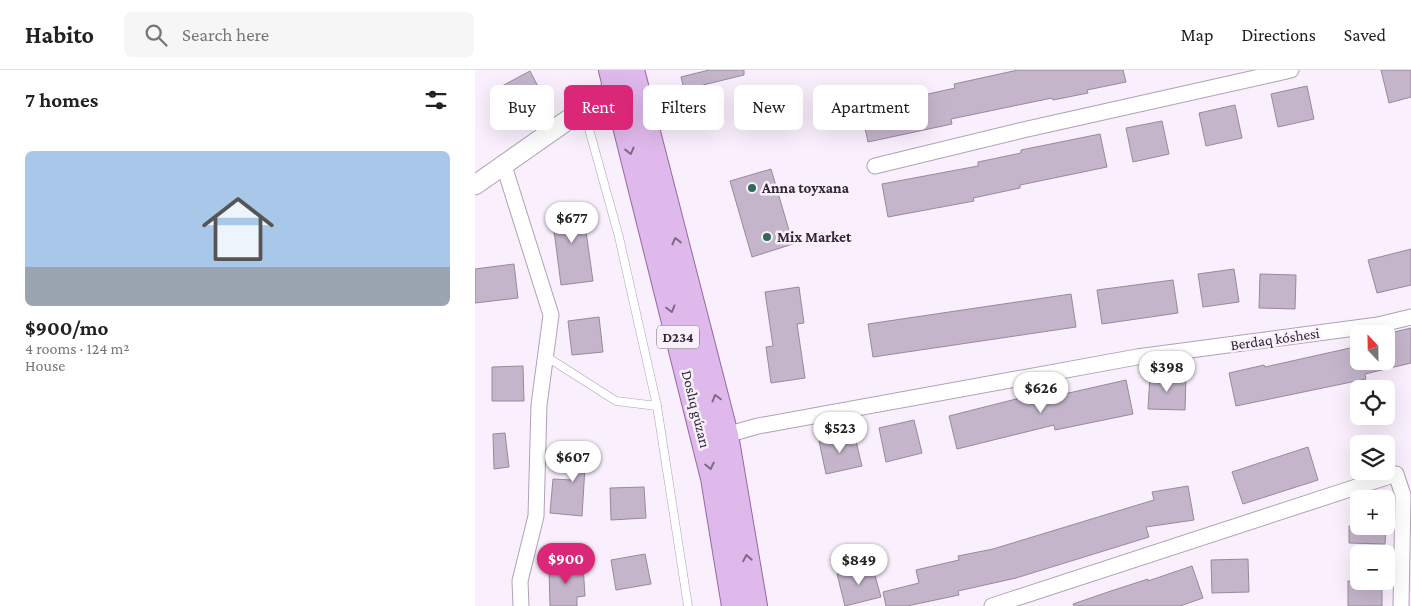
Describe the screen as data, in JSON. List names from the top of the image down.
{
  "streets": {
    "main road": ["D234", "Doslıq gúzarı"],
    "street": ["Berdaq kóshesi"]
  },
  "crossings": [
    ["Berdaq kóshesi", "Doslıq gúzarı"]
  ],
  "places": ["Anna toyxana", "Mix Market"],
  "north": "top",
  "page": {
    "header": "Habito",
    "search": "Search here",
    "nav": ["Map", "Directions", "Saved"],
    "heading": "7 homes",
    "chip": [
      "Buy",
      "Rent",
      "Filters",
      "New",
      "Apartment"
    ],
    "list": [
      {
        "name": "$900/mo",
        "note": "4 rooms · 124 m² · House"
      }
    ],
    "price": [
      "$677",
      "$398",
      "$626",
      "$523",
      "$607",
      "$900",
      "$849"
    ],
    "map_buttons": ["+", "−"]
  }
}
